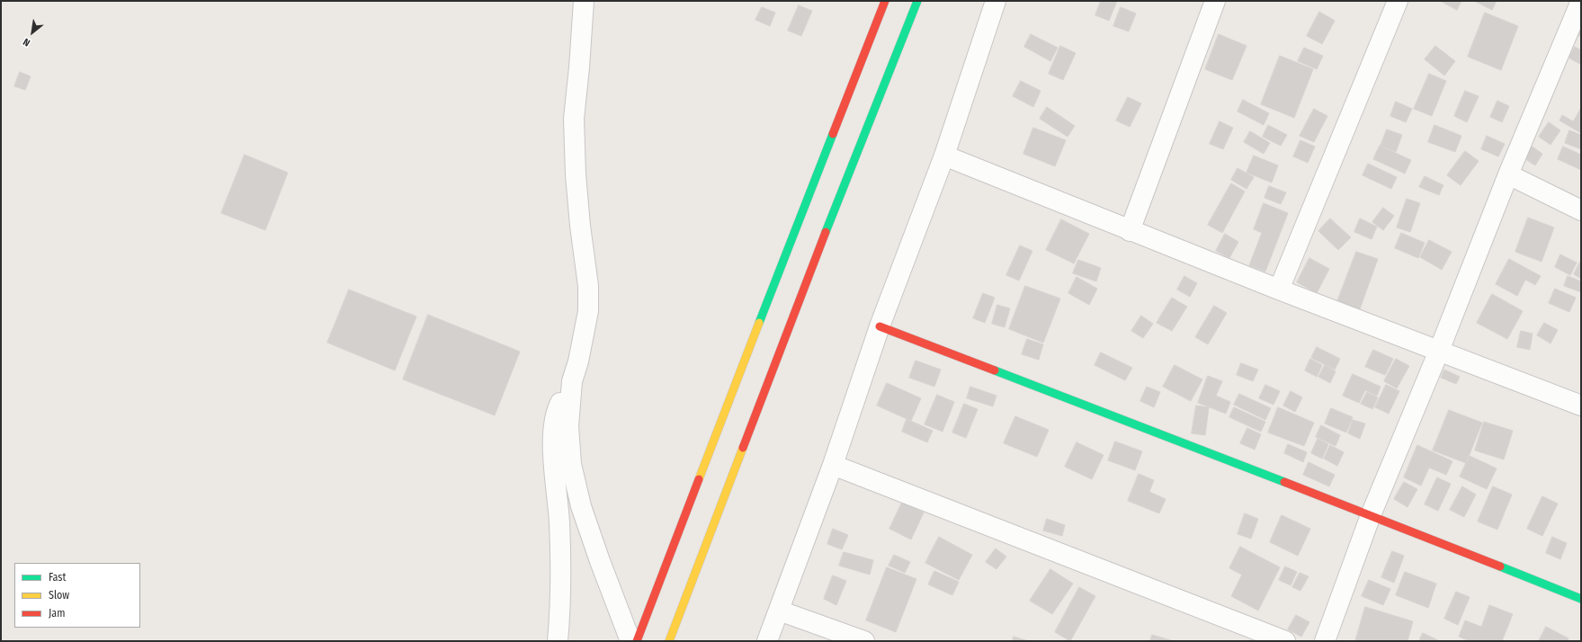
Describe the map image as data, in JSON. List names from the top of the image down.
{
  "legend": ["Fast", "Slow", "Jam"],
  "north": "bottom left"
}
